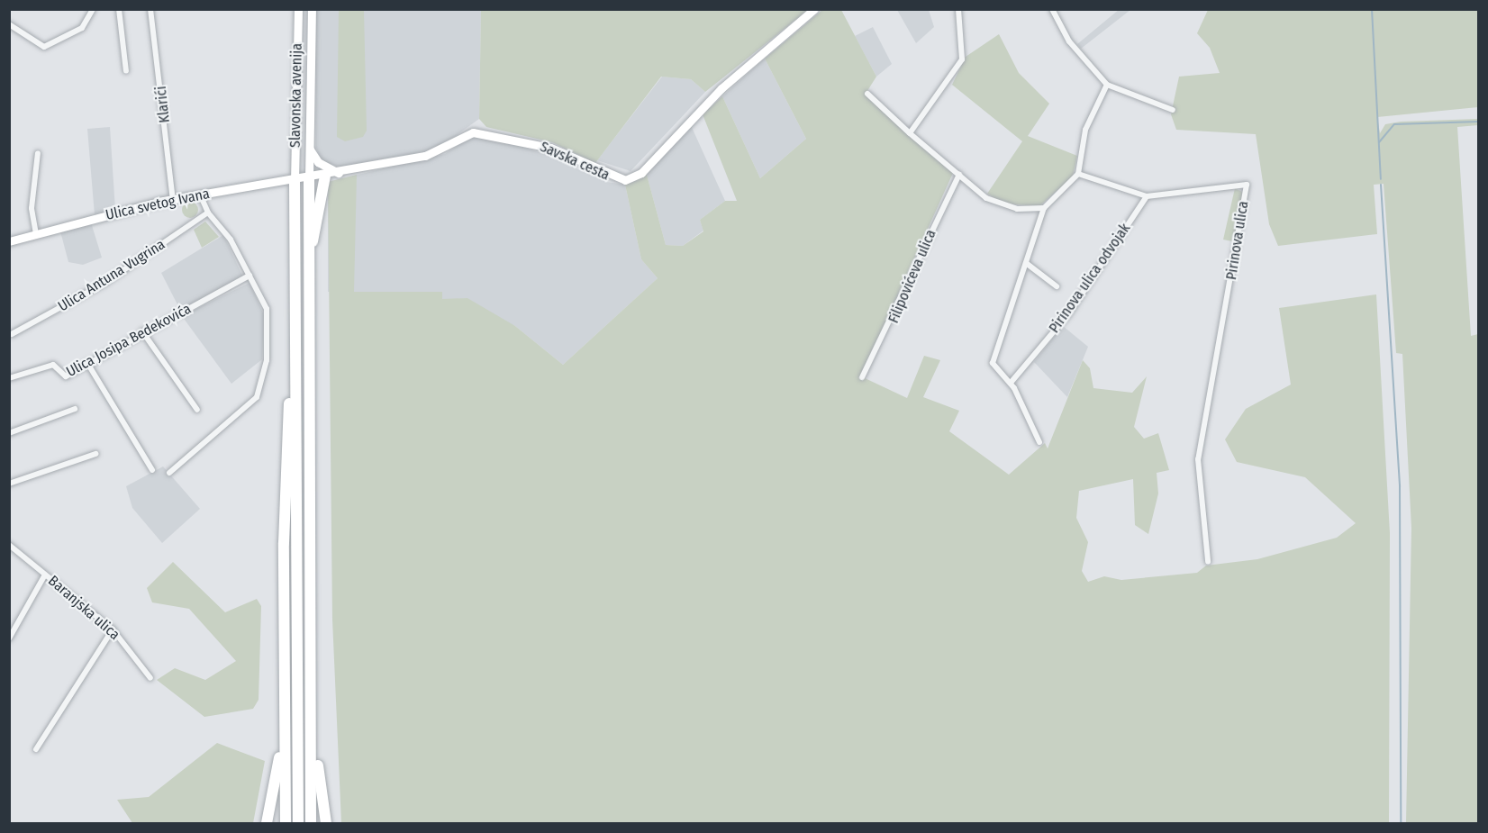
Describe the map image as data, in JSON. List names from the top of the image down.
{
  "streets": {
    "street": [
      "Slavonska avenija",
      "Klarići",
      "Savska cesta",
      "Ulica svetog Ivana",
      "Pirinova ulica",
      "Ulica Antuna Vugrina",
      "Filipovićeva ulica",
      "Pirinova ulica odvojak",
      "Ulica Josipa Bedekovića",
      "Baranjska ulica"
    ]
  },
  "crossings": [
    ["Slavonska avenija", "Savska cesta"],
    ["Slavonska avenija", "Ulica svetog Ivana"],
    ["Klarići", "Ulica svetog Ivana"],
    ["Savska cesta", "Ulica svetog Ivana"],
    ["Pirinova ulica", "Pirinova ulica odvojak"]
  ]
}
